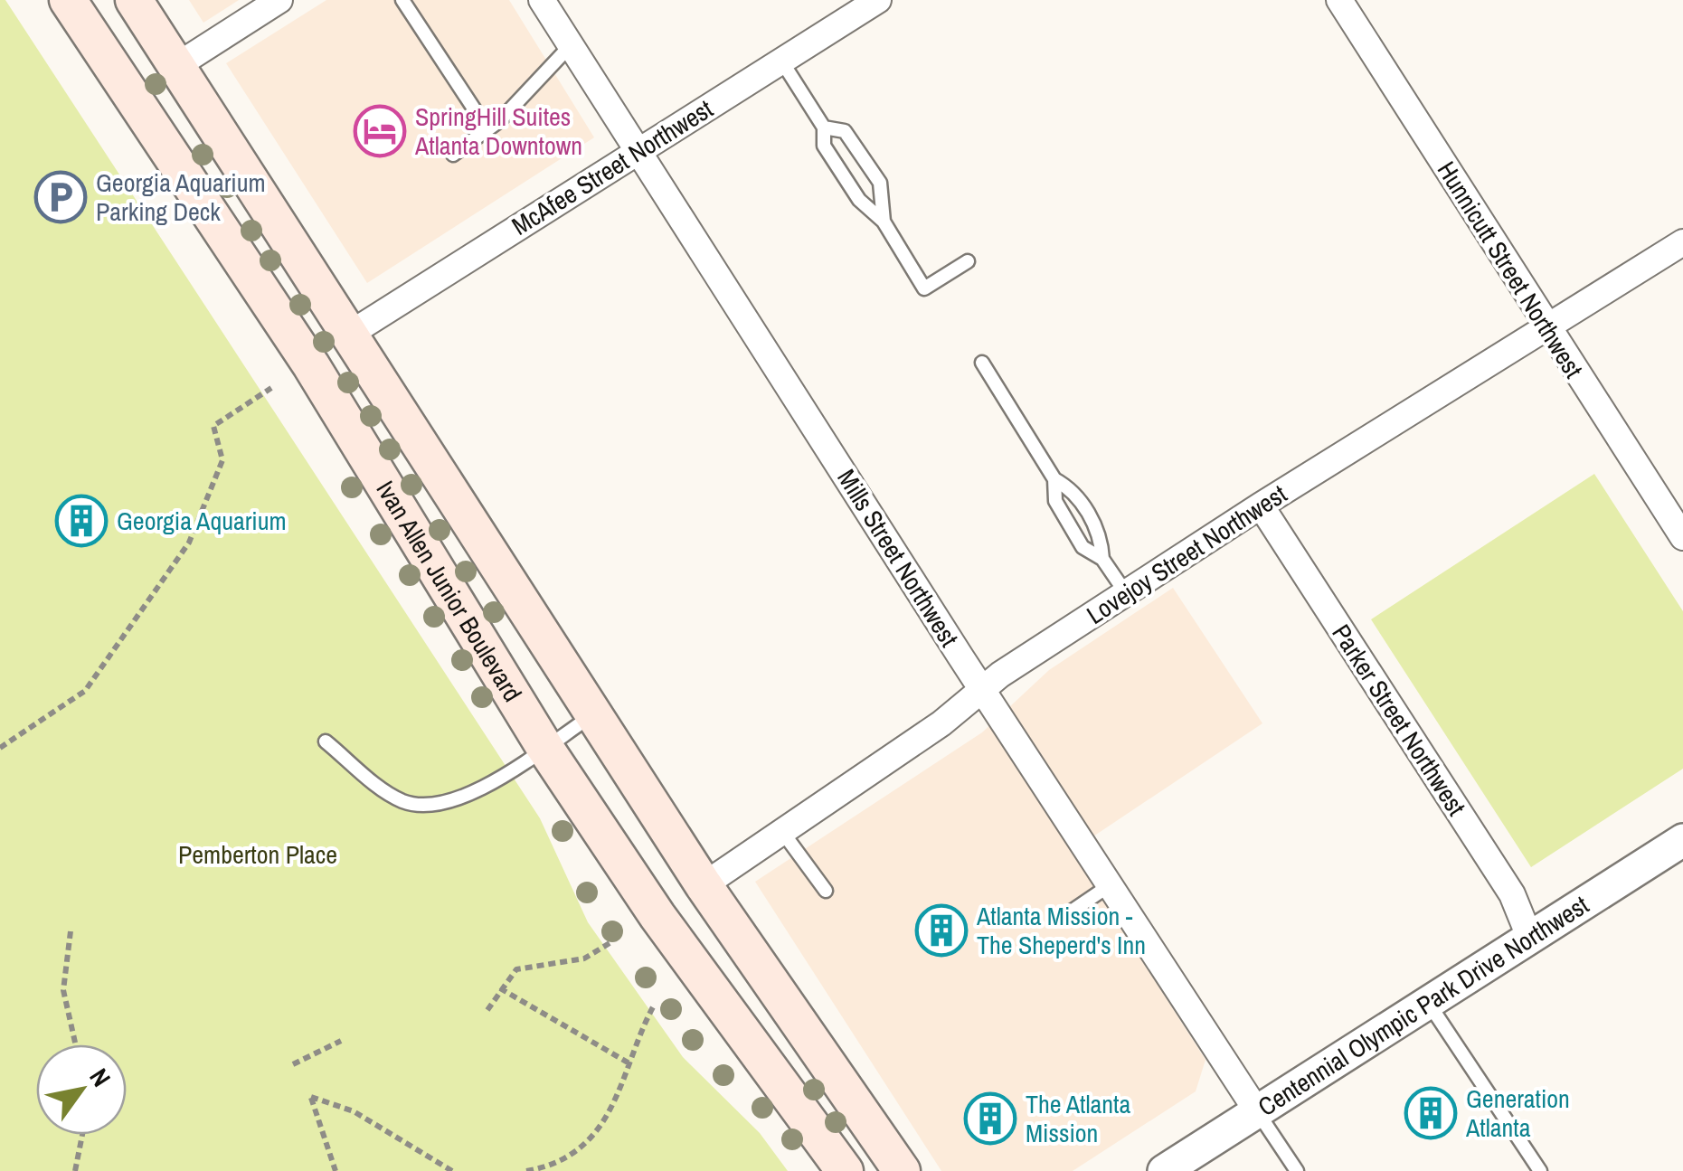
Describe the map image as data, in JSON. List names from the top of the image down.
{
  "streets": {
    "main road": ["Ivan Allen Junior Boulevard"],
    "street": [
      "McAfee Street Northwest",
      "Hunnicutt Street Northwest",
      "Lovejoy Street Northwest",
      "Mills Street Northwest",
      "Parker Street Northwest",
      "Centennial Olympic Park Drive Northwest"
    ]
  },
  "crossings": [
    ["McAfee Street Northwest", "Mills Street Northwest"],
    ["Hunnicutt Street Northwest", "Lovejoy Street Northwest"],
    ["Lovejoy Street Northwest", "Mills Street Northwest"],
    ["Lovejoy Street Northwest", "Parker Street Northwest"],
    ["Mills Street Northwest", "Centennial Olympic Park Drive Northwest"],
    ["Parker Street Northwest", "Centennial Olympic Park Drive Northwest"]
  ],
  "parks": ["Pemberton Place"],
  "places": {
    "hotel": ["SpringHill Suites Atlanta Downtown"],
    "parking": ["Georgia Aquarium Parking Deck"],
    "building": [
      "Georgia Aquarium",
      "Atlanta Mission - The Sheperd's Inn",
      "Generation Atlanta",
      "The Atlanta Mission"
    ]
  },
  "north": "top right"
}
